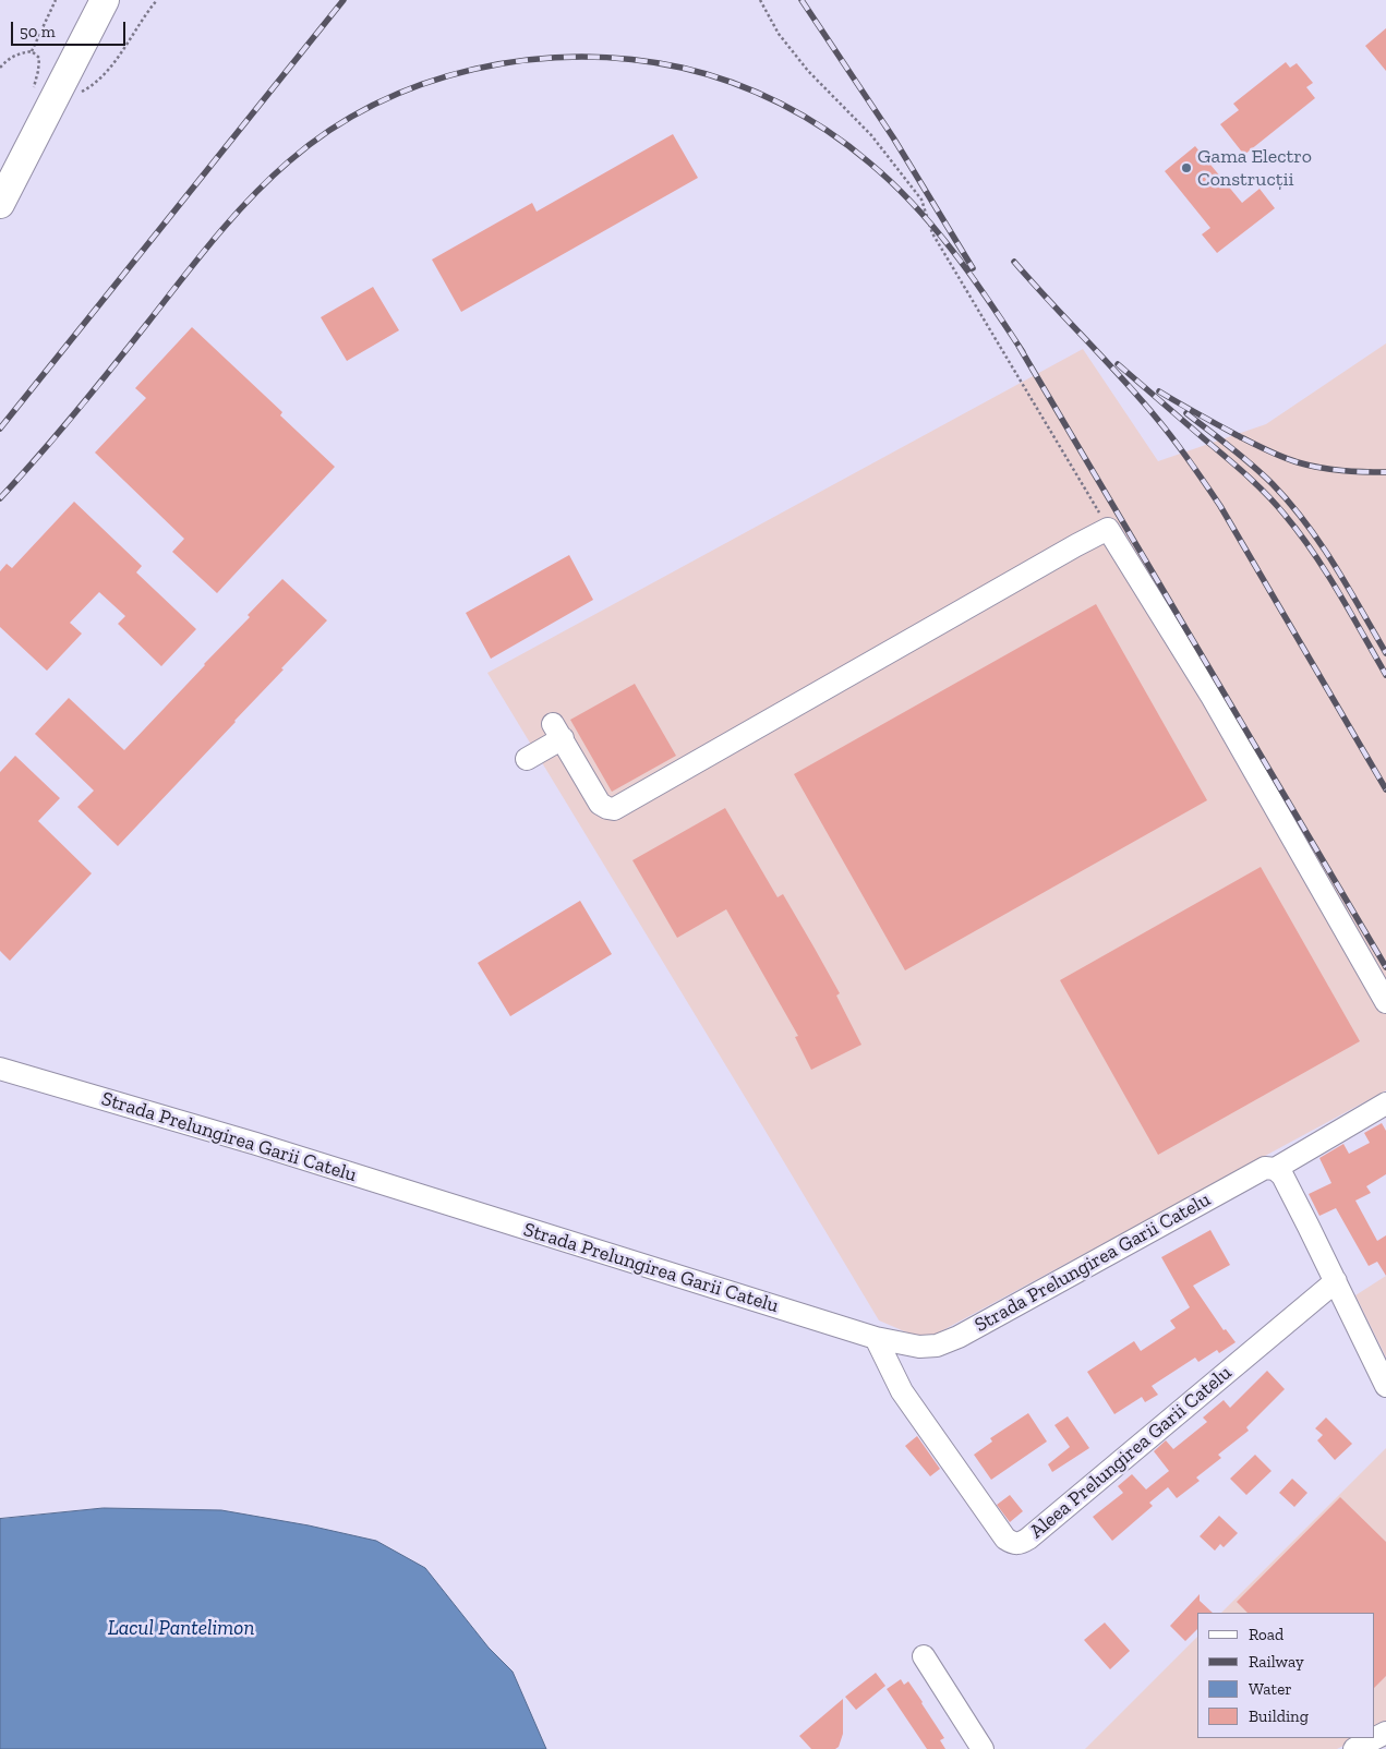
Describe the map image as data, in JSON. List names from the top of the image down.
{
  "streets": {
    "street": ["Strada Prelungirea Garii Catelu", "Aleea Prelungirea Garii Catelu"]
  },
  "crossings": [
    ["Strada Prelungirea Garii Catelu", "Aleea Prelungirea Garii Catelu"]
  ],
  "water": ["Lacul Pantelimon"],
  "places": ["Gama Electro Construcții"],
  "legend": [
    "Road",
    "Railway",
    "Water",
    "Building"
  ],
  "scale_bar": "50 m"
}
